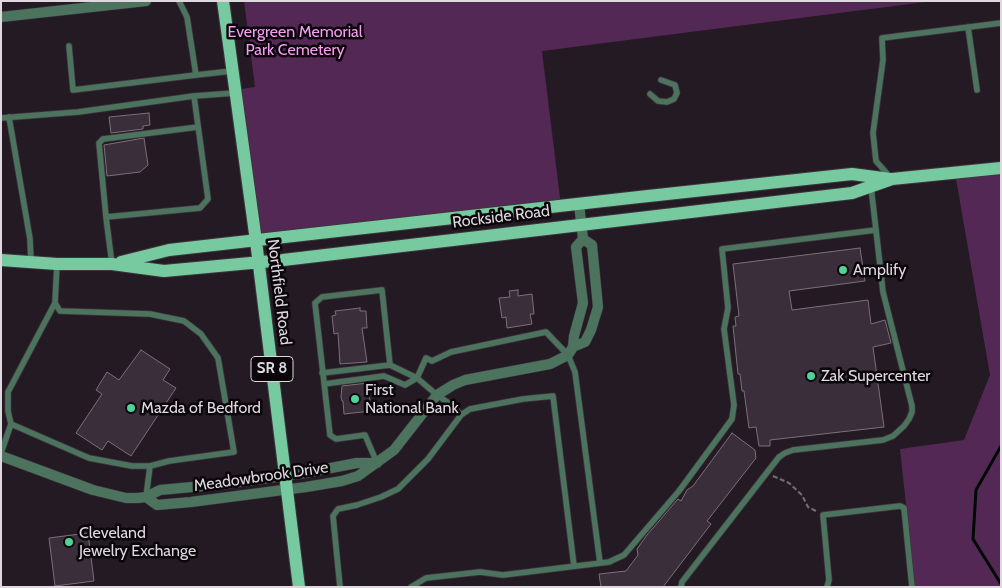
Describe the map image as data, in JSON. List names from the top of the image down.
{
  "streets": {
    "main road": ["Rockside Road", "Northfield Road", "SR 8"],
    "street": ["Meadowbrook Drive"]
  },
  "crossings": [
    ["Rockside Road", "Northfield Road"],
    ["Rockside Road", "Meadowbrook Drive"],
    ["Northfield Road", "Meadowbrook Drive"]
  ],
  "parks": ["Evergreen Memorial Park Cemetery"],
  "places": [
    "Amplify",
    "Zak Supercenter",
    "First National Bank",
    "Mazda of Bedford",
    "Cleveland Jewelry Exchange"
  ]
}
